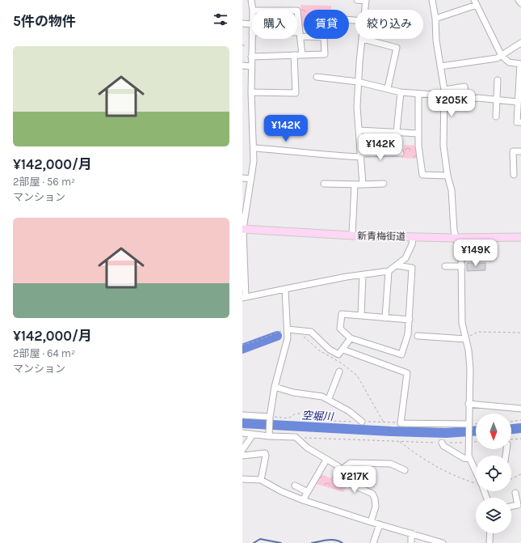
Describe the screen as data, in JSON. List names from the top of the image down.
{
  "streets": {
    "main road": ["新青梅街道"]
  },
  "water": ["空堀川"],
  "north": "bottom",
  "page": {
    "heading": "5件の物件",
    "chip": ["購入", "賃貸", "絞り込み"],
    "list": [
      {
        "name": "¥142,000/月",
        "note": "2部屋 · 56 m² · マンション"
      },
      {
        "name": "¥142,000/月",
        "note": "2部屋 · 64 m² · マンション"
      }
    ],
    "price": [
      "¥205K",
      "¥142K",
      "¥142K",
      "¥149K",
      "¥217K"
    ]
  }
}
